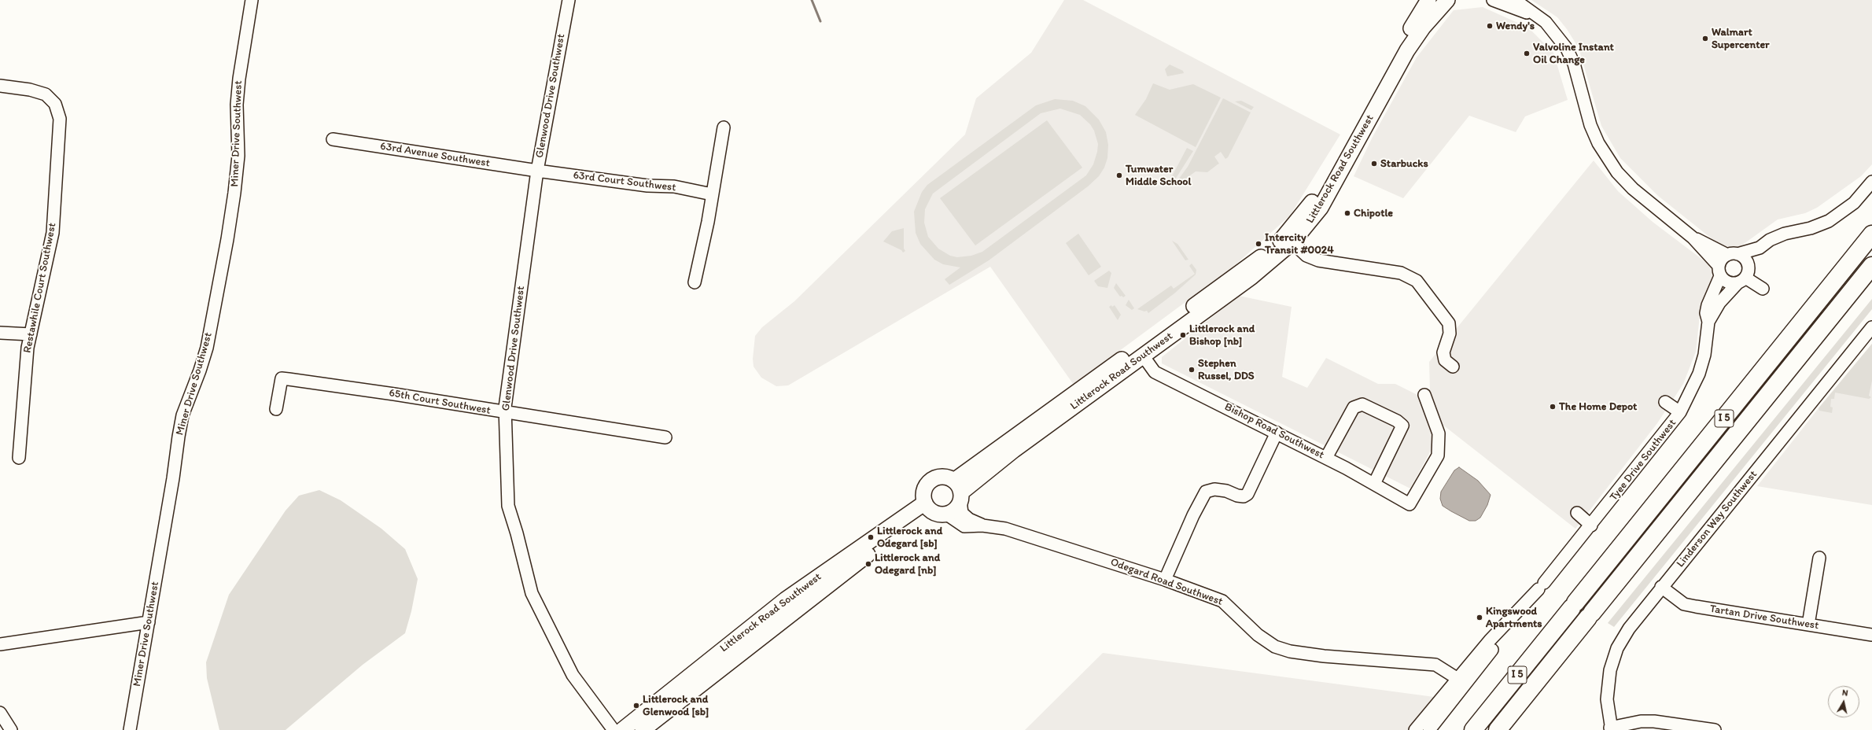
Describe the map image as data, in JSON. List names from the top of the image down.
{
  "streets": {
    "highway": ["I 5"],
    "main road": ["Littlerock Road Southwest"],
    "street": [
      "Glenwood Drive Southwest",
      "Miner Drive Southwest",
      "63rd Avenue Southwest",
      "63rd Court Southwest",
      "Restawhile Court Southwest",
      "65th Court Southwest",
      "Bishop Road Southwest",
      "Tyee Drive Southwest",
      "Linderson Way Southwest",
      "Odegard Road Southwest",
      "Tartan Drive Southwest"
    ]
  },
  "crossings": [
    ["Glenwood Drive Southwest", "63rd Avenue Southwest"],
    ["Glenwood Drive Southwest", "63rd Court Southwest"],
    ["Glenwood Drive Southwest", "65th Court Southwest"],
    ["63rd Avenue Southwest", "63rd Court Southwest"],
    ["Littlerock Road Southwest", "Bishop Road Southwest"],
    ["Littlerock Road Southwest", "Odegard Road Southwest"],
    ["Linderson Way Southwest", "Tartan Drive Southwest"]
  ],
  "places": [
    "Wendy's",
    "Walmart Supercenter",
    "Valvoline Instant Oil Change",
    "Starbucks",
    "Tumwater Middle School",
    "Chipotle",
    "Intercity Transit #0024",
    "Littlerock and Bishop [nb]",
    "Stephen Russel, DDS",
    "The Home Depot",
    "Littlerock and Odegard [sb]",
    "Littlerock and Odegard [nb]",
    "Kingswood Apartments",
    "Littlerock and Glenwood [sb]"
  ],
  "north": "top"
}
